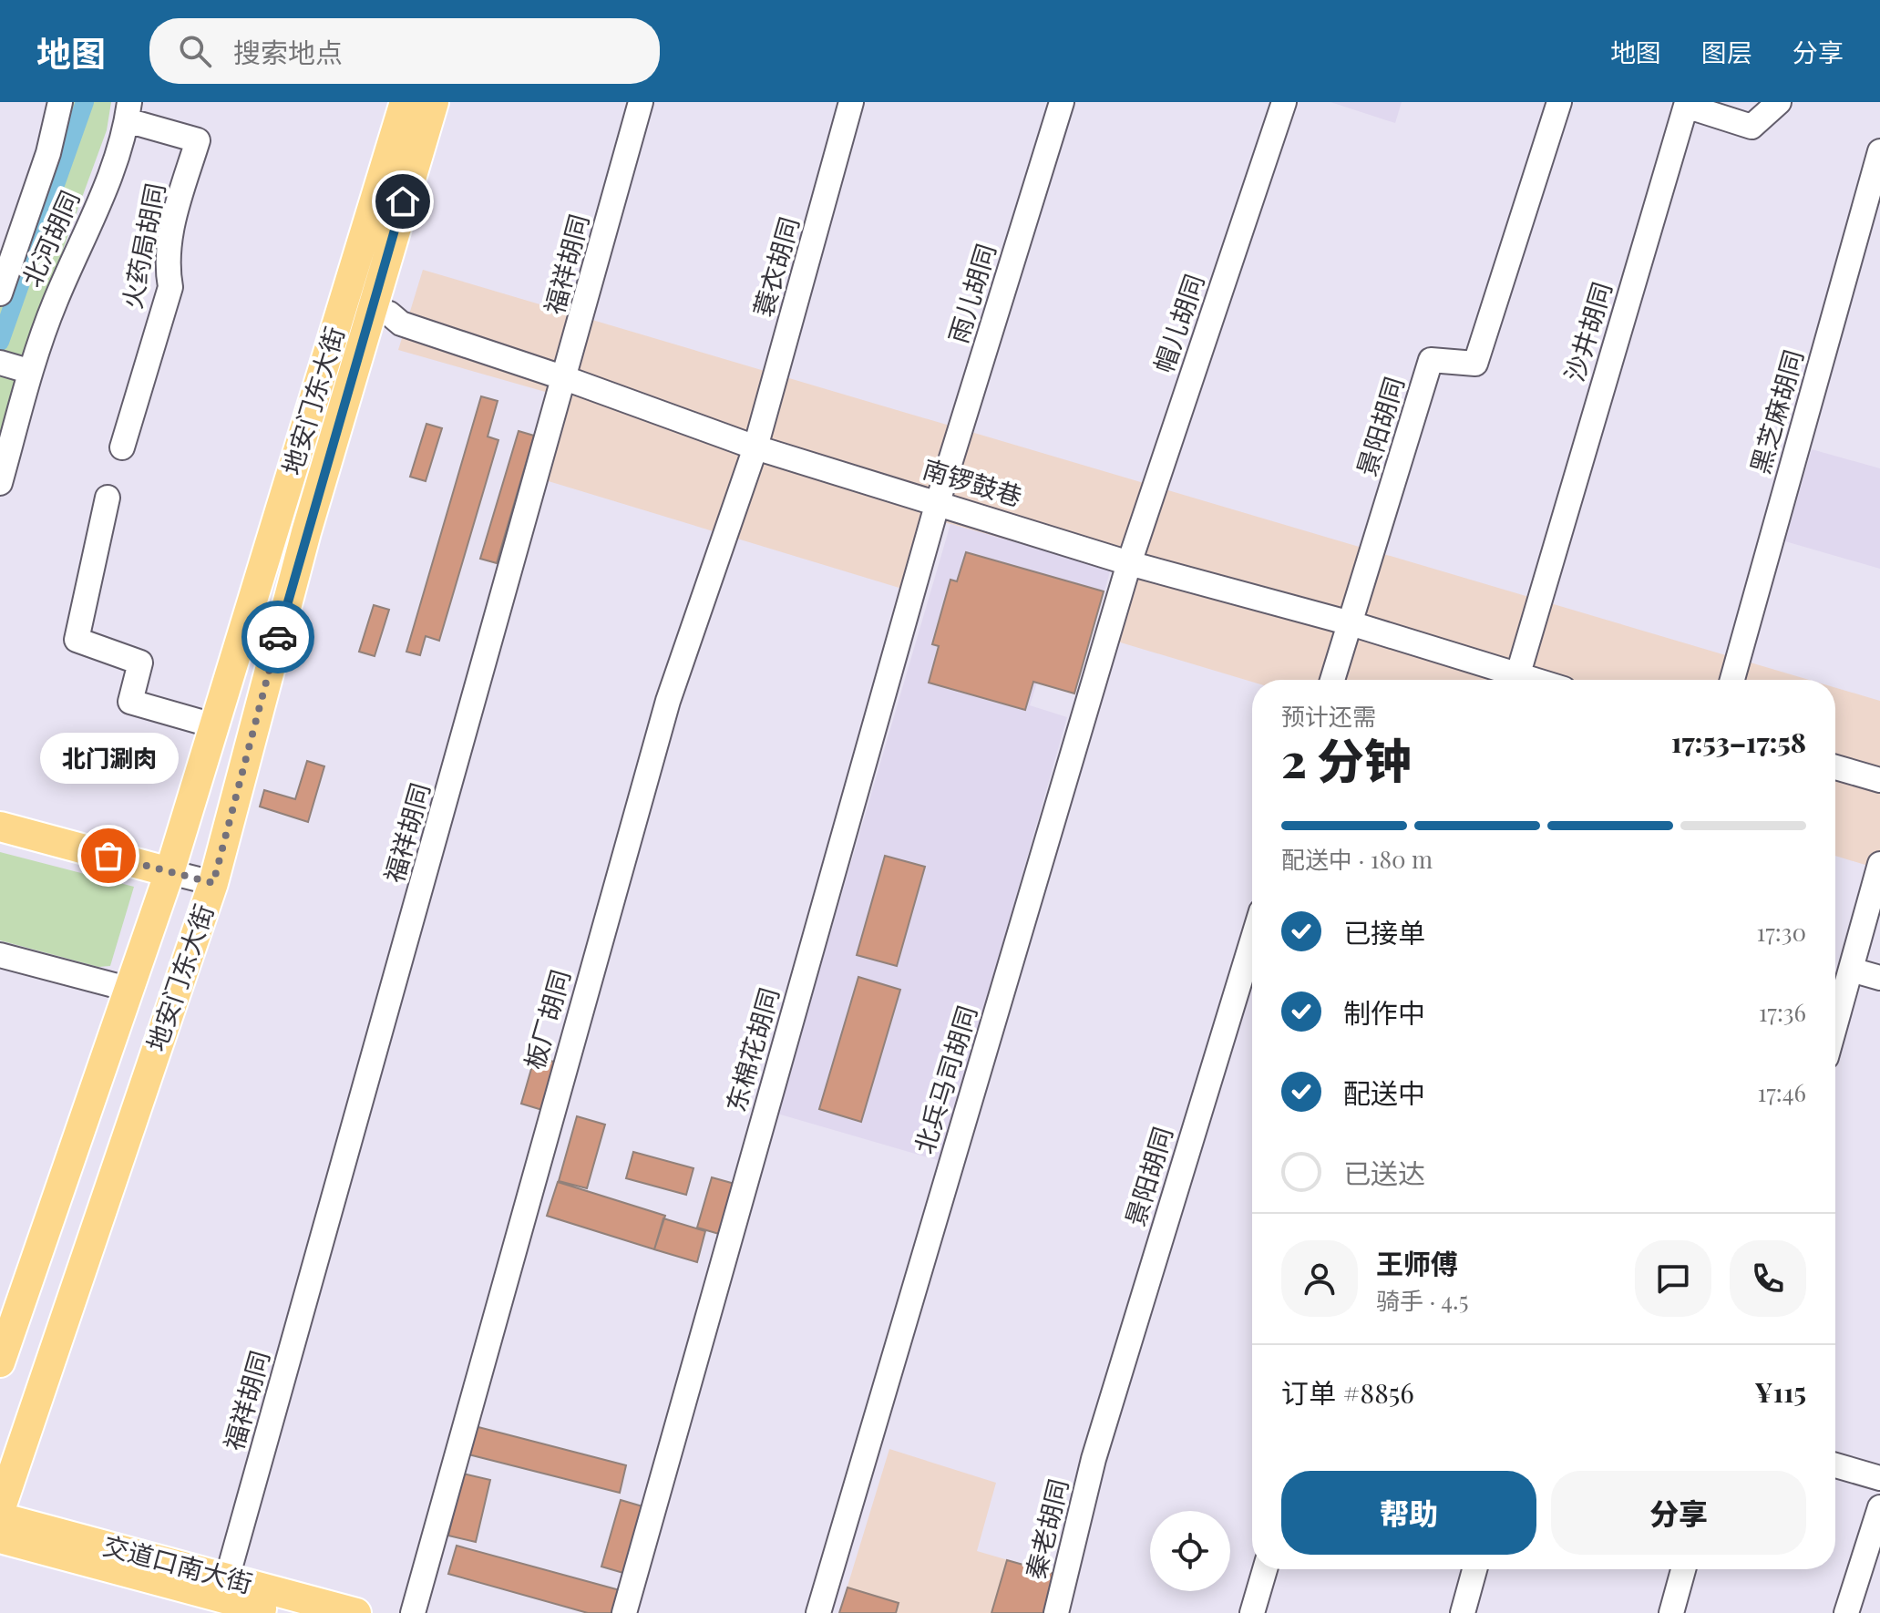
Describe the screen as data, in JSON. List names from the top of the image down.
{
  "streets": {
    "main road": ["地安门东大街", "交道口南大街"],
    "street": [
      "北河胡同",
      "火药局胡同",
      "福祥胡同",
      "蓑衣胡同",
      "雨儿胡同",
      "帽儿胡同",
      "沙井胡同",
      "黑芝麻胡同",
      "景阳胡同",
      "南锣鼓巷",
      "板厂胡同",
      "东棉花胡同",
      "北兵马司胡同",
      "秦老胡同"
    ]
  },
  "crossings": [
    ["北河胡同", "火药局胡同"],
    ["福祥胡同", "南锣鼓巷"],
    ["福祥胡同", "交道口南大街"],
    ["蓑衣胡同", "南锣鼓巷"],
    ["蓑衣胡同", "板厂胡同"],
    ["雨儿胡同", "南锣鼓巷"],
    ["雨儿胡同", "东棉花胡同"],
    ["帽儿胡同", "南锣鼓巷"],
    ["帽儿胡同", "北兵马司胡同"],
    ["地安门东大街", "南锣鼓巷"],
    ["景阳胡同", "南锣鼓巷"],
    ["景阳胡同", "秦老胡同"],
    ["南锣鼓巷", "板厂胡同"],
    ["南锣鼓巷", "东棉花胡同"],
    ["南锣鼓巷", "北兵马司胡同"]
  ],
  "places": ["北门涮肉"],
  "page": {
    "header": "地图",
    "search": "搜索地点",
    "nav": ["地图", "图层", "分享"],
    "heading": ["2 分钟", "预计还需", "17:53–17:58"],
    "panel": [
      "王师傅",
      "骑手 · 4.5",
      "订单 #8856",
      "¥115"
    ],
    "bubble": "北门涮肉",
    "bar": "配送中 · 180 m",
    "list": [
      ["已接单", "17:30"],
      ["制作中", "17:36"],
      ["配送中", "17:46"],
      "已送达"
    ],
    "buttons": ["帮助", "分享"]
  }
}
